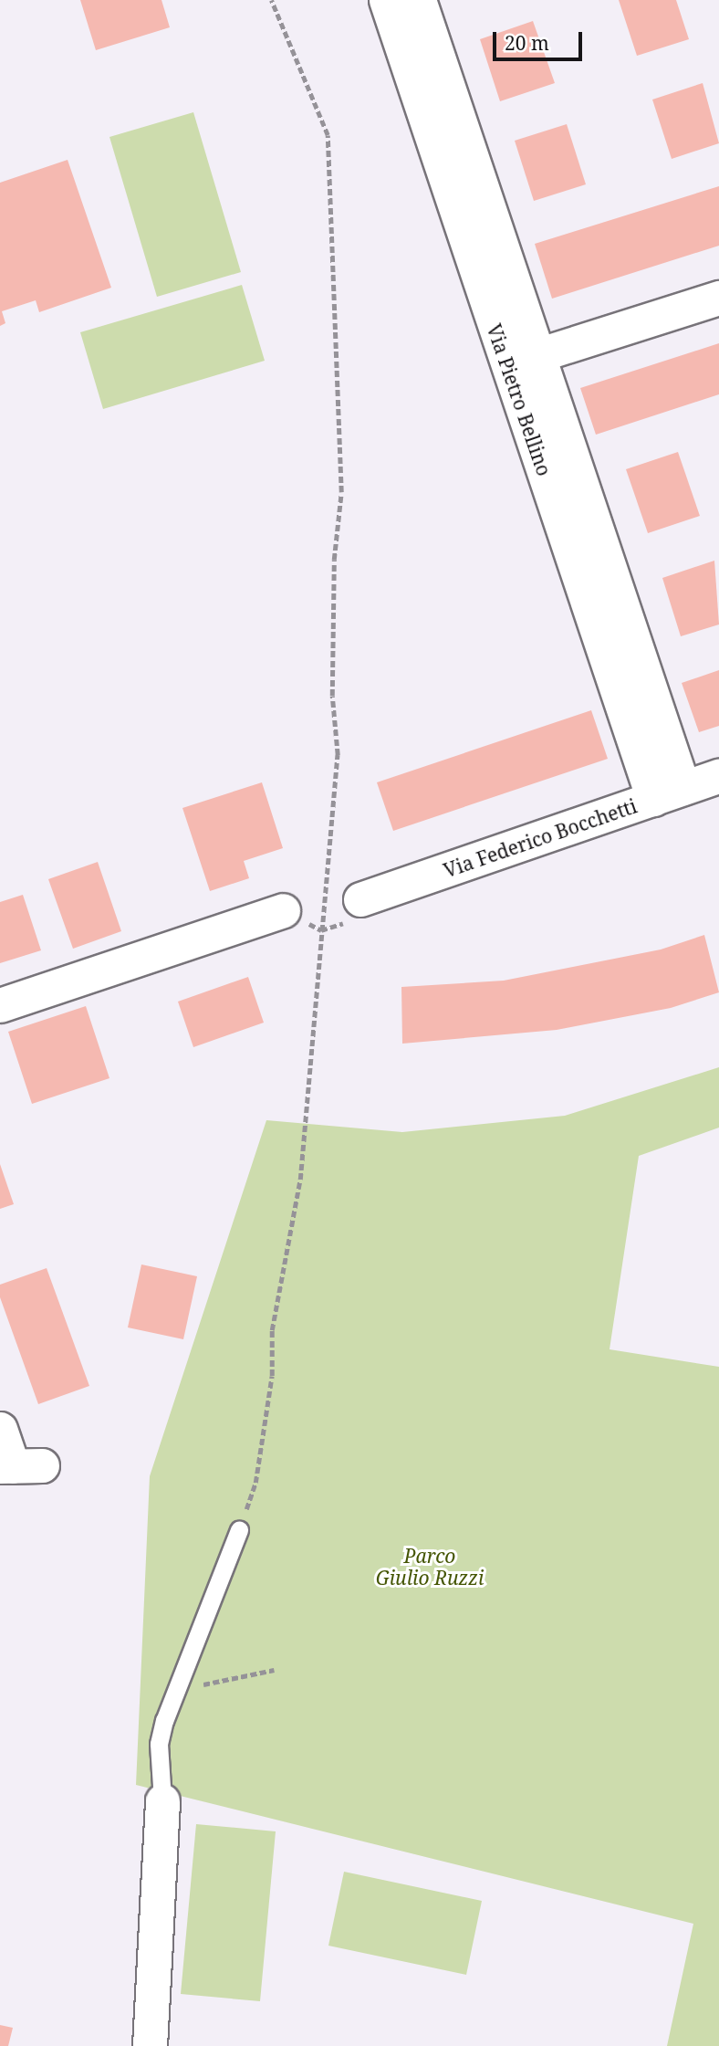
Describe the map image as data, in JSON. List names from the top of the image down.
{
  "streets": {
    "street": ["Via Pietro Bellino", "Via Federico Bocchetti"]
  },
  "crossings": [
    ["Via Pietro Bellino", "Via Federico Bocchetti"]
  ],
  "parks": ["Parco Giulio Ruzzi"],
  "scale_bar": "20 m"
}
